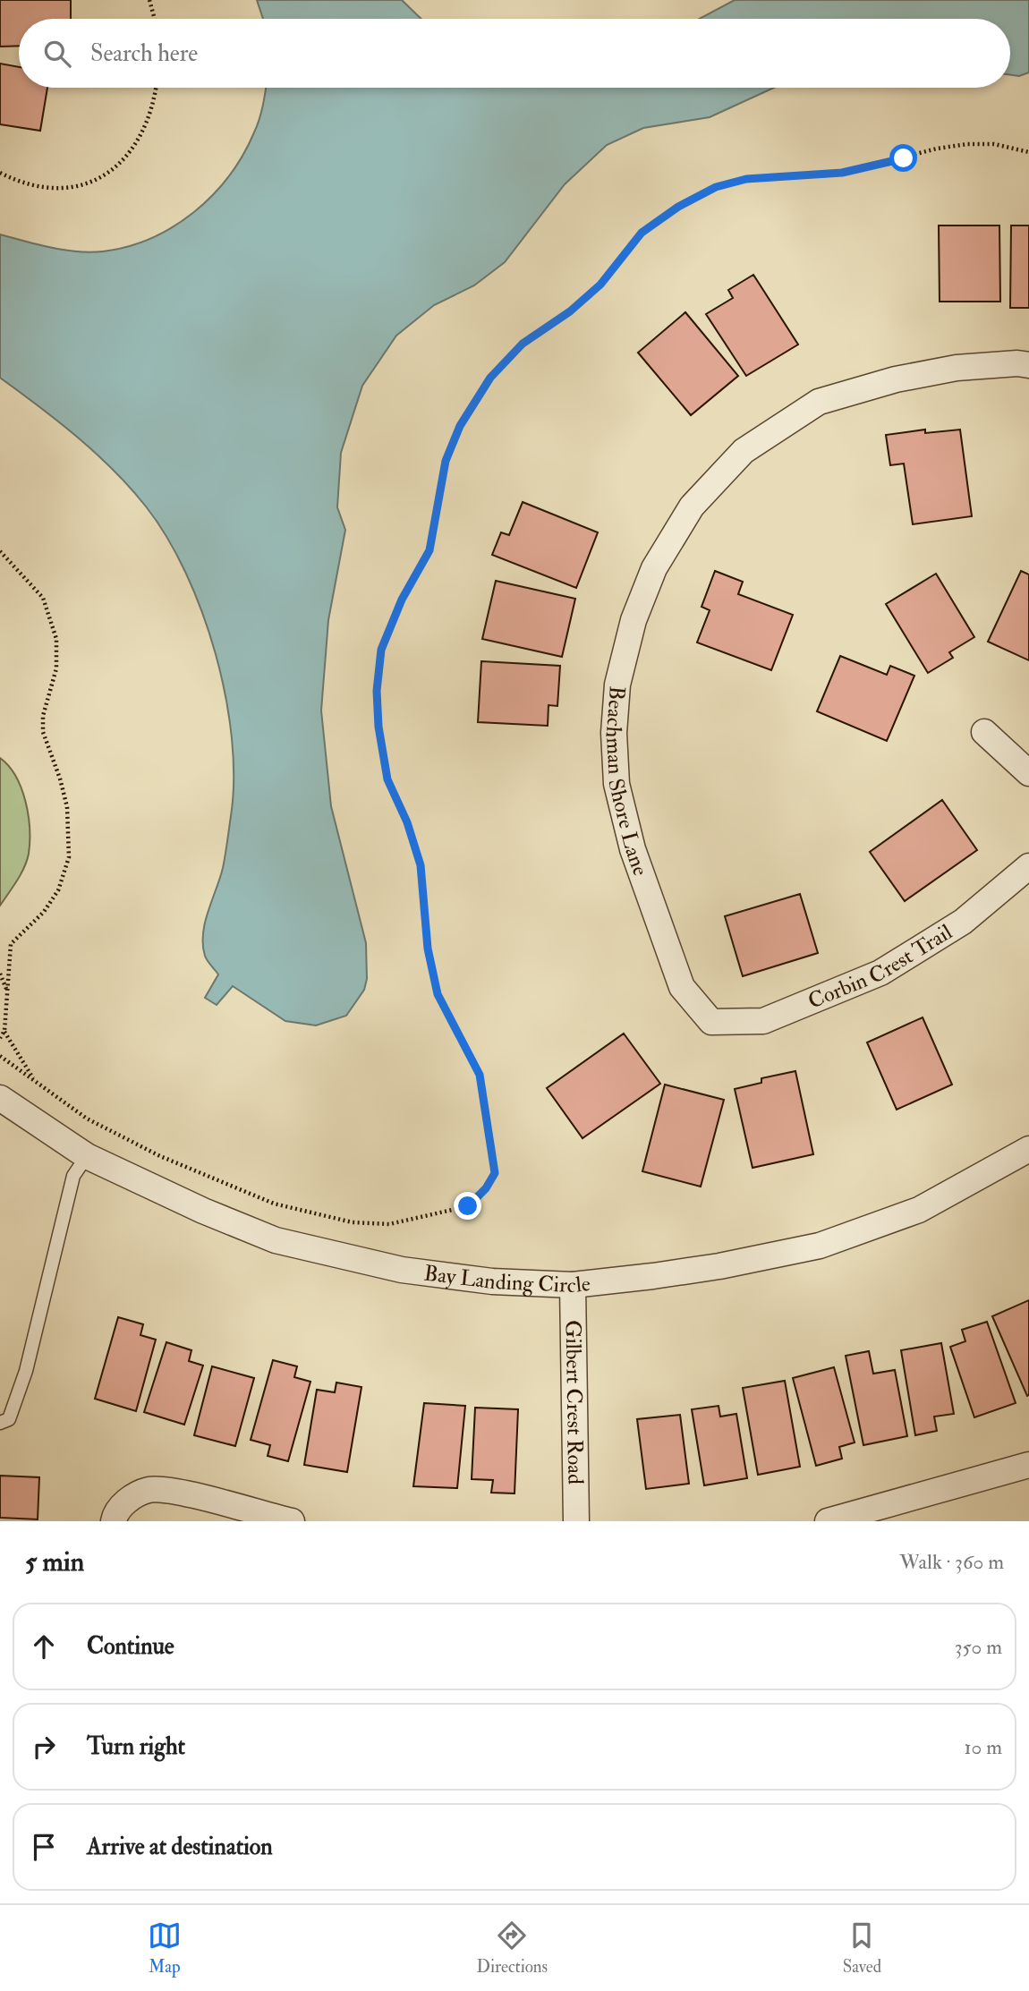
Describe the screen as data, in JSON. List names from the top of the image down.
{
  "streets": {
    "street": [
      "Beachman Shore Lane",
      "Corbin Crest Trail",
      "Bay Landing Circle",
      "Gilbert Crest Road"
    ]
  },
  "crossings": [
    ["Beachman Shore Lane", "Corbin Crest Trail"],
    ["Bay Landing Circle", "Gilbert Crest Road"]
  ],
  "page": {
    "search": "Search here",
    "heading": ["5 min", "Walk · 360 m"],
    "list": [
      ["Continue", "350 m"],
      ["Turn right", "10 m"],
      "Arrive at destination"
    ],
    "nav": ["Map", "Directions", "Saved"]
  }
}
